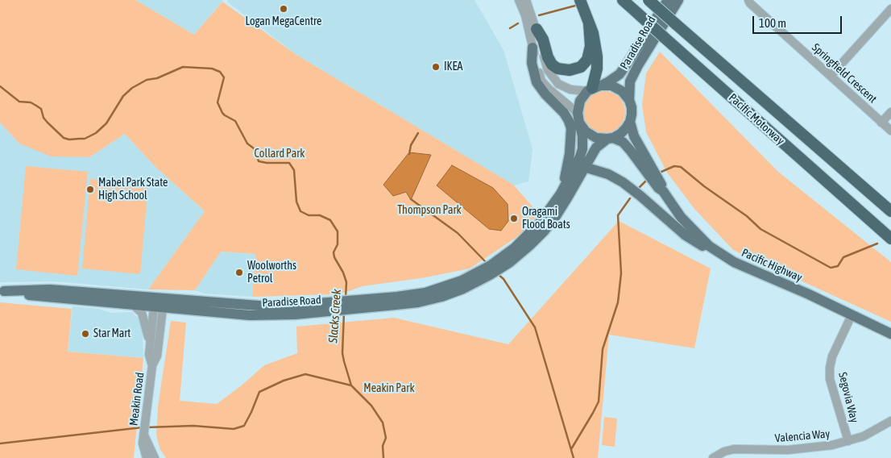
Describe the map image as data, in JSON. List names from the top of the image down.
{
  "streets": {
    "highway": ["Pacific Motorway"],
    "main road": ["Paradise Road", "Pacific Highway"],
    "street": [
      "Springfield Crescent",
      "Segovia Way",
      "Meakin Road",
      "Valencia Way"
    ]
  },
  "crossings": [
    ["Paradise Road", "Pacific Highway"],
    ["Paradise Road", "Meakin Road"],
    ["Pacific Highway", "Segovia Way"],
    ["Segovia Way", "Valencia Way"]
  ],
  "water": ["Slacks Creek"],
  "parks": ["Collard Park", "Thompson Park", "Meakin Park"],
  "places": [
    "Logan MegaCentre",
    "IKEA",
    "Mabel Park State High School",
    "Oragami Flood Boats",
    "Woolworths Petrol",
    "Star Mart"
  ],
  "scale_bar": "100 m"
}
